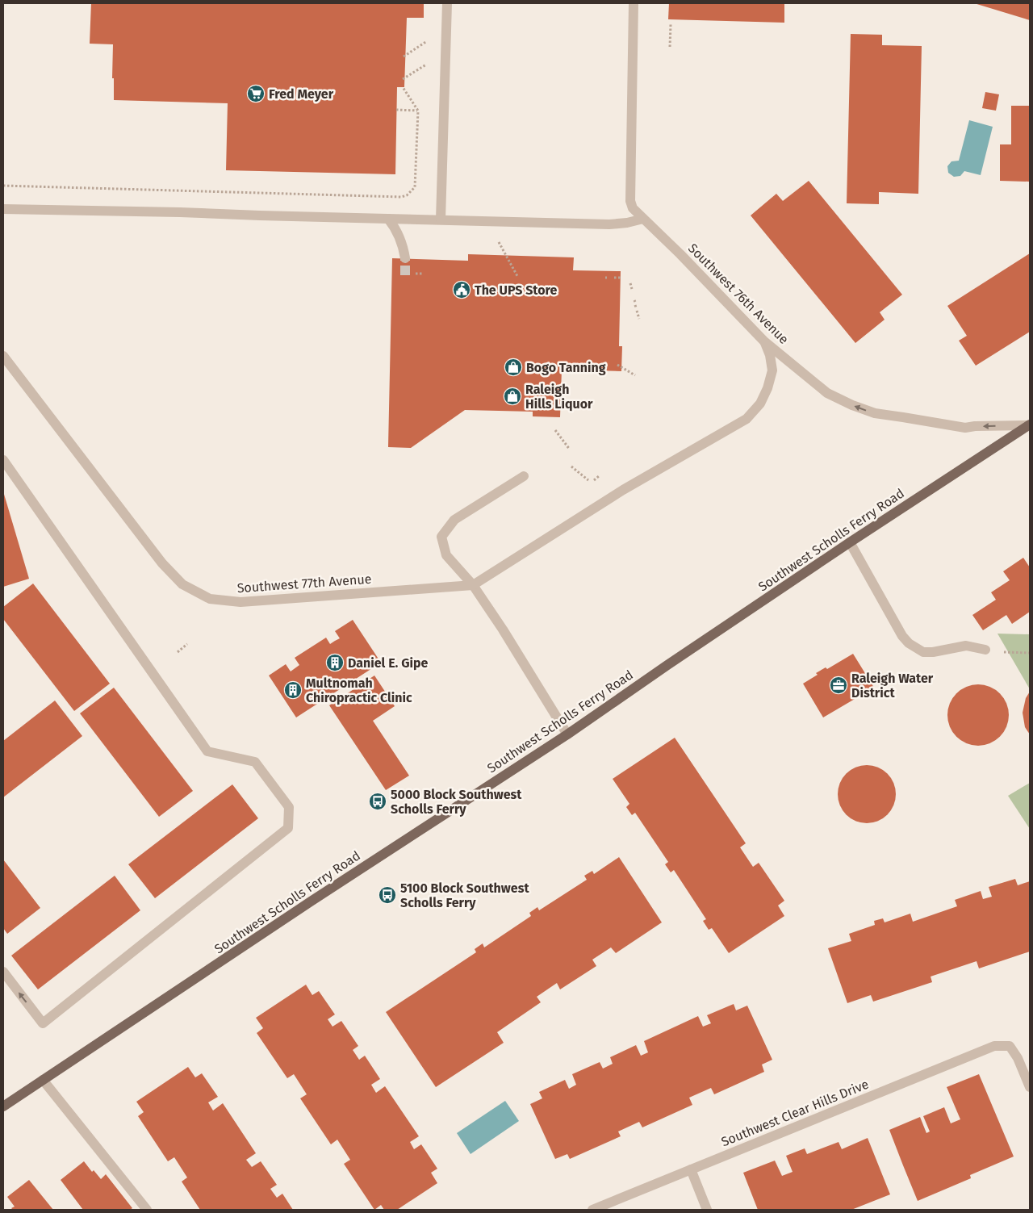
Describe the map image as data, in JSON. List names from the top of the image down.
{
  "streets": {
    "main road": ["Southwest Scholls Ferry Road"],
    "street": ["Southwest 76th Avenue", "Southwest 77th Avenue", "Southwest Clear Hills Drive"]
  },
  "crossings": [
    ["Southwest 76th Avenue", "Southwest Scholls Ferry Road"]
  ],
  "one_way": ["Southwest 76th Avenue"],
  "places": {
    "supermarket": ["Fred Meyer"],
    "public building": ["The UPS Store"],
    "shop": ["Bogo Tanning", "Raleigh Hills Liquor"],
    "building": ["Daniel E. Gipe", "Multnomah Chiropractic Clinic"],
    "office": ["Raleigh Water District"],
    "bus stop": ["5000 Block Southwest Scholls Ferry", "5100 Block Southwest Scholls Ferry"]
  }
}
